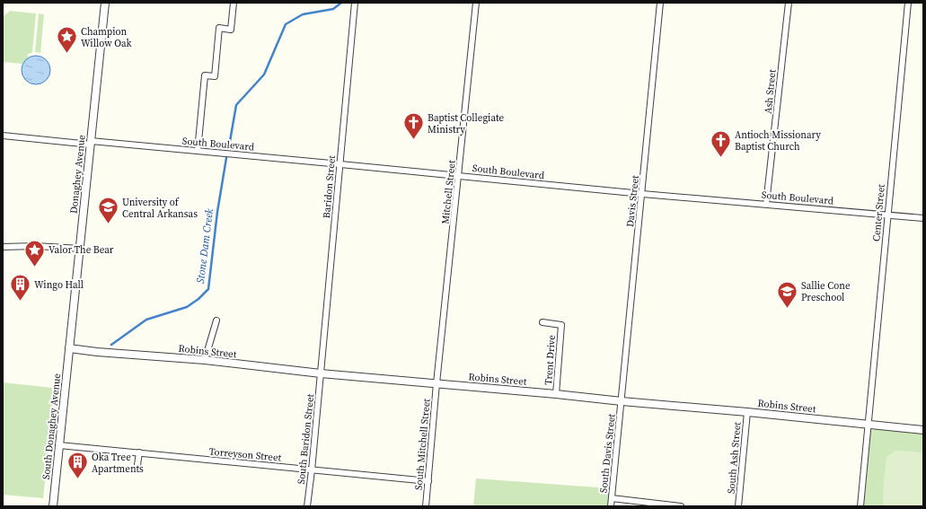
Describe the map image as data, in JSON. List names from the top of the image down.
{
  "streets": {
    "street": [
      "Ash Street",
      "South Boulevard",
      "Donaghey Avenue",
      "Baridon Street",
      "Mitchell Street",
      "Davis Street",
      "Center Street",
      "Robins Street",
      "Trent Drive",
      "South Donaghey Avenue",
      "South Baridon Street",
      "South Mitchell Street",
      "South Davis Street",
      "Torreyson Street",
      "South Ash Street"
    ]
  },
  "crossings": [
    ["Ash Street", "South Boulevard"],
    ["South Boulevard", "Donaghey Avenue"],
    ["South Boulevard", "Baridon Street"],
    ["South Boulevard", "Mitchell Street"],
    ["South Boulevard", "Davis Street"],
    ["South Boulevard", "Center Street"],
    ["Donaghey Avenue", "Robins Street"],
    ["Donaghey Avenue", "South Donaghey Avenue"],
    ["Baridon Street", "Robins Street"],
    ["Baridon Street", "South Baridon Street"],
    ["Mitchell Street", "Robins Street"],
    ["Mitchell Street", "South Mitchell Street"],
    ["Davis Street", "Robins Street"],
    ["Davis Street", "South Davis Street"],
    ["Center Street", "Robins Street"],
    ["Robins Street", "Trent Drive"],
    ["Robins Street", "South Donaghey Avenue"],
    ["Robins Street", "South Baridon Street"],
    ["Robins Street", "South Mitchell Street"],
    ["Robins Street", "South Davis Street"],
    ["Robins Street", "South Ash Street"],
    ["South Donaghey Avenue", "Torreyson Street"],
    ["South Baridon Street", "Torreyson Street"],
    ["South Mitchell Street", "Torreyson Street"]
  ],
  "water": ["Stone Dam Creek"],
  "places": {
    "place": ["Champion Willow Oak", "Valor The Bear"],
    "church": ["Baptist Collegiate Ministry", "Antioch Missionary Baptist Church"],
    "school or university": ["University of Central Arkansas", "Sallie Cone Preschool"],
    "building": ["Wingo Hall", "Oka Tree Apartments"]
  }
}
